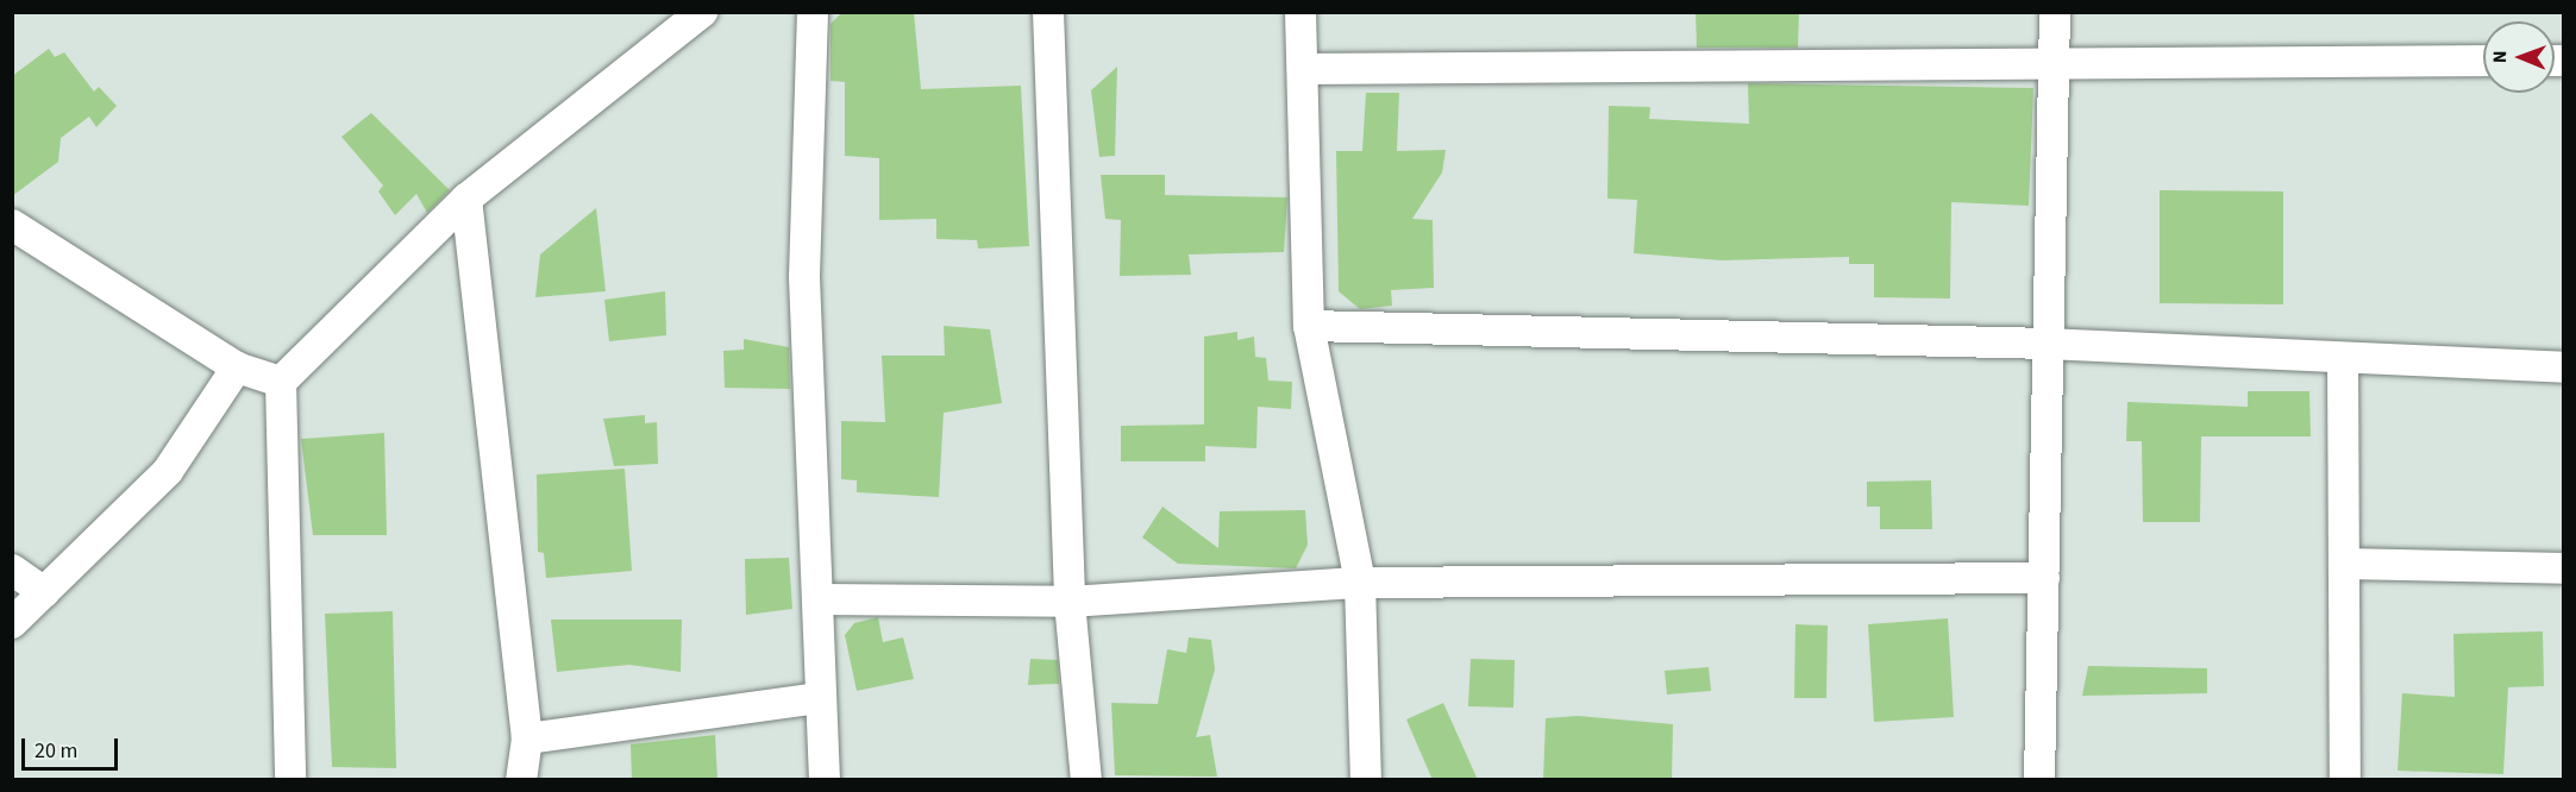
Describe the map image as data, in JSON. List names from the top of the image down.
{
  "scale_bar": "20 m",
  "north": "left"
}
